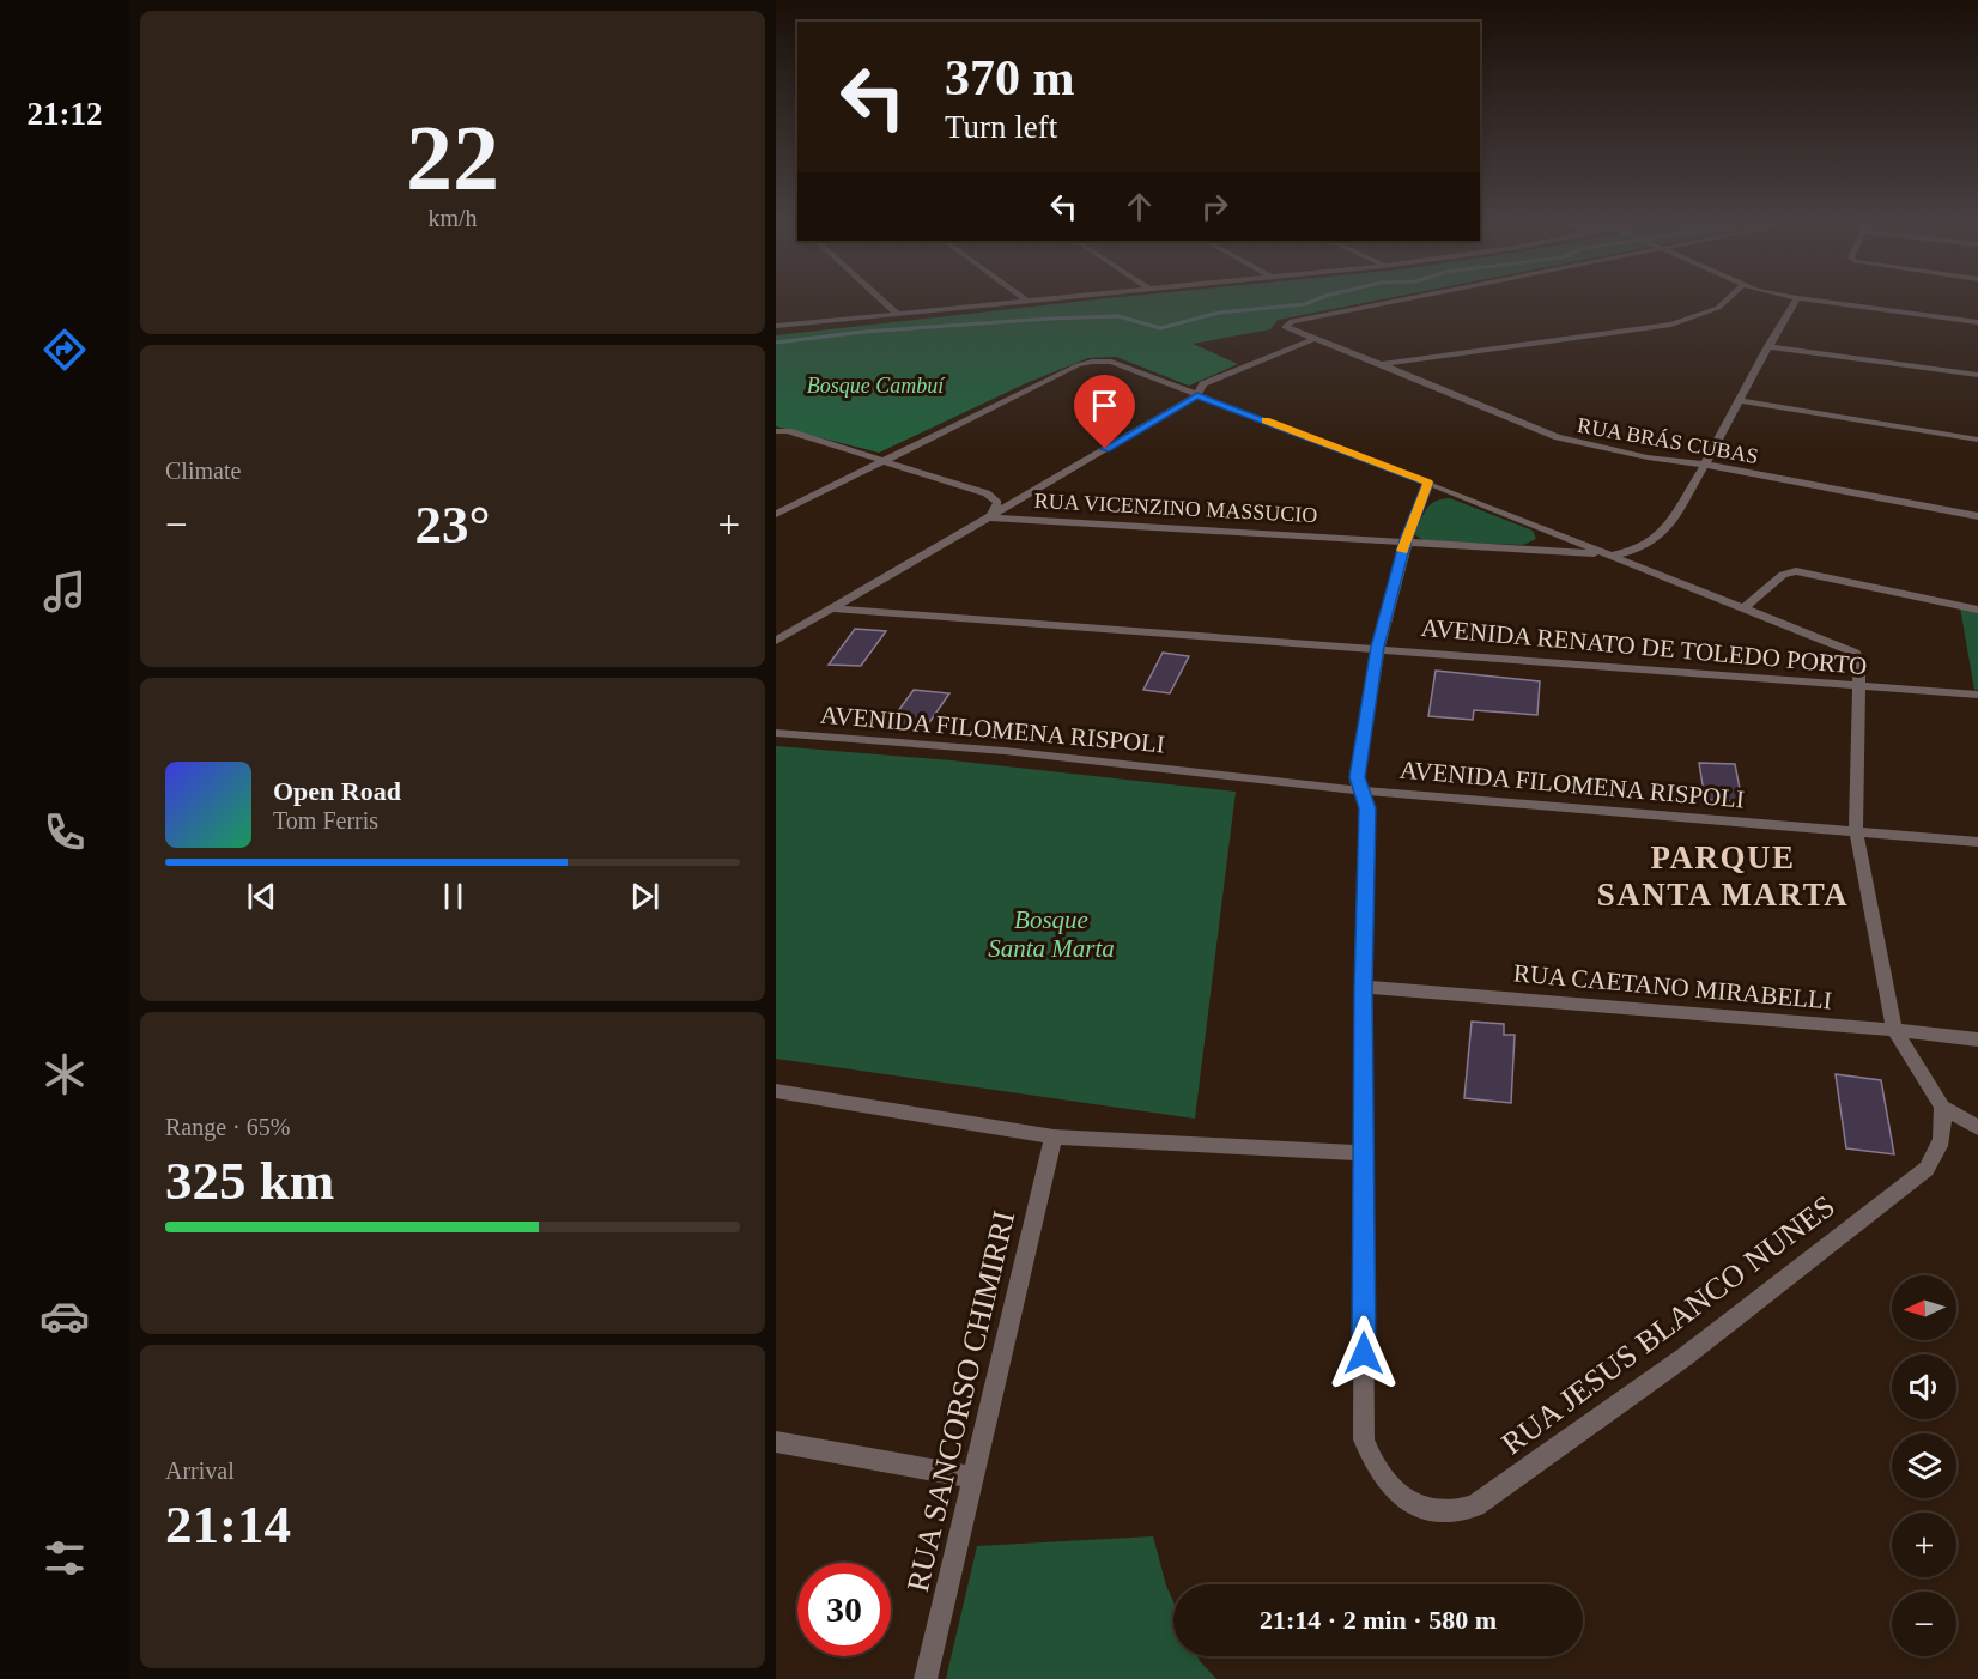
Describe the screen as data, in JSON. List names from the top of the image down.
{
  "streets": {
    "street": [
      "RUA BRÁS CUBAS",
      "RUA VICENZINO MASSUCIO",
      "AVENIDA RENATO DE TOLEDO PORTO",
      "AVENIDA FILOMENA RISPOLI",
      "RUA CAETANO MIRABELLI",
      "RUA JESUS BLANCO NUNES",
      "RUA SANCORSO CHIMIRRI"
    ]
  },
  "districts": ["PARQUE SANTA MARTA"],
  "parks": ["Bosque Cambuí", "Bosque Santa Marta"],
  "north": "left",
  "page": {
    "tabs": "21:12",
    "tile": [
      ["22", "km/h"],
      "Climate",
      ["Range · 65%", "325 km"],
      ["Arrival", "21:14"]
    ],
    "turn": ["370 m", "Turn left"],
    "heat": ["−", "23°", "+"],
    "song": ["Open Road", "Tom Ferris"],
    "map_buttons": ["+", "−"],
    "limit": "30",
    "trip": "21:14 · 2 min · 580 m"
  }
}
